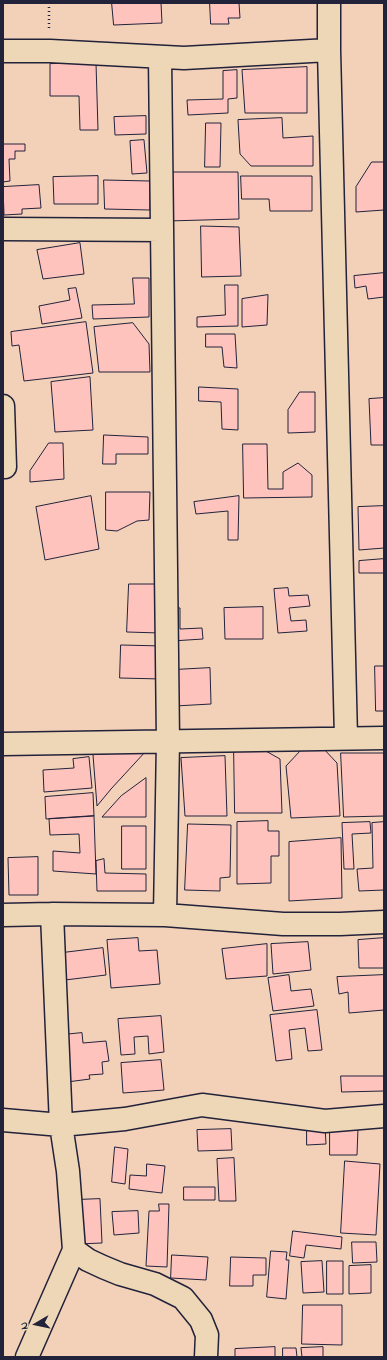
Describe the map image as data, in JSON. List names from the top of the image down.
{
  "north": "left"
}
